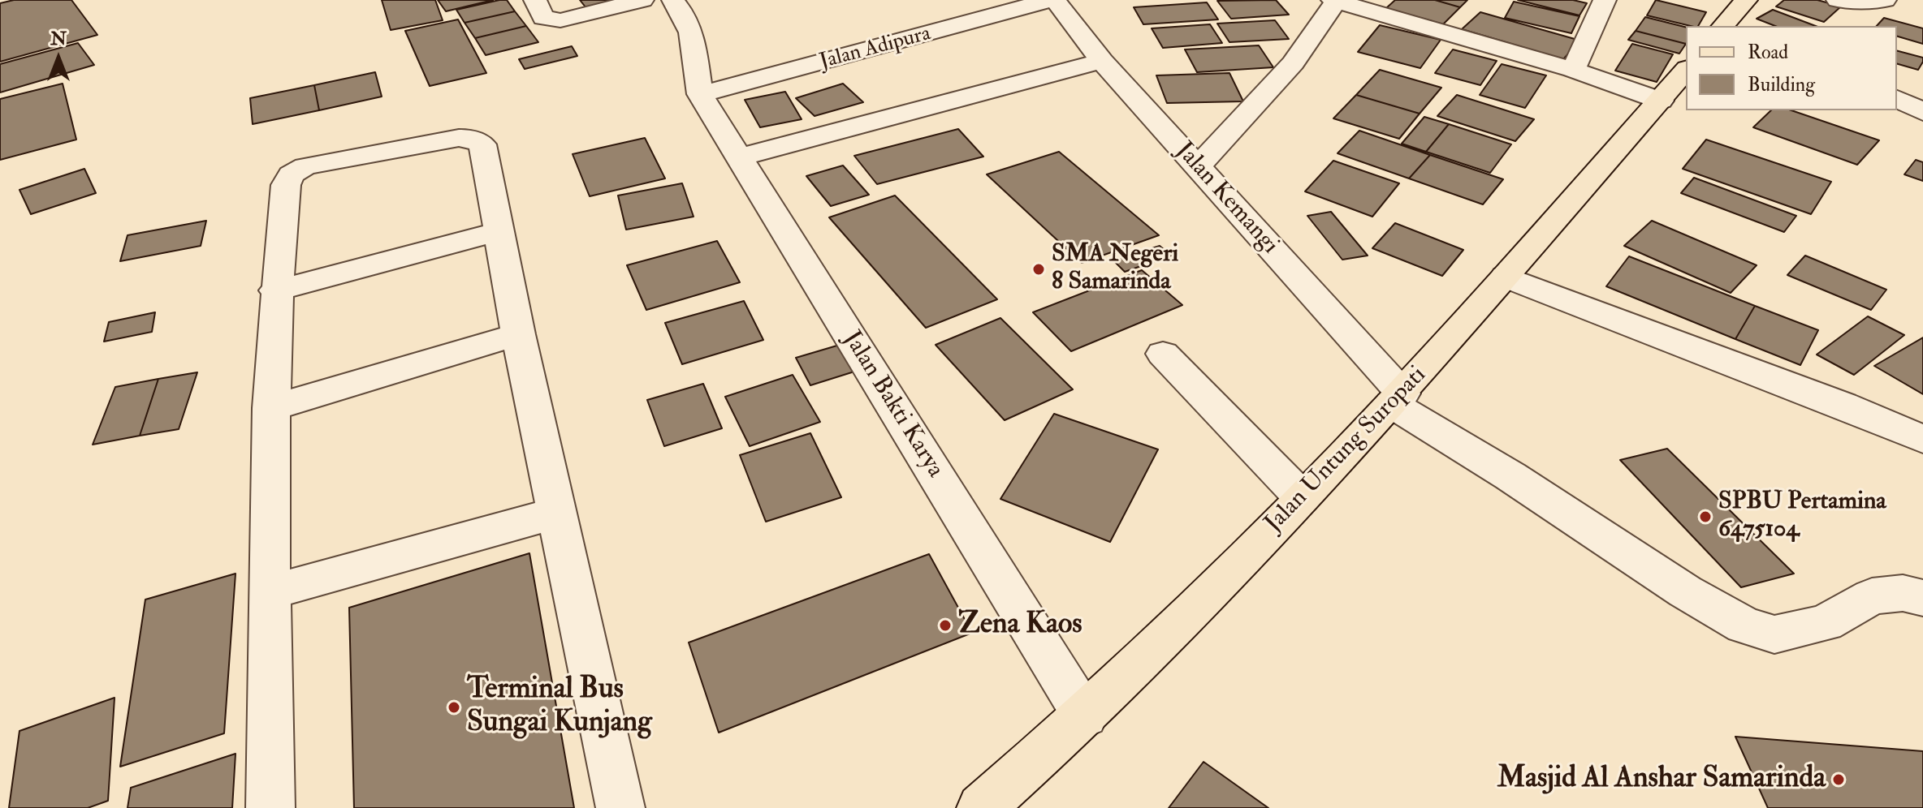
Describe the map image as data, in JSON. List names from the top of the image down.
{
  "streets": {
    "main road": ["Jalan Untung Suropati"],
    "street": ["Jalan Adipura", "Jalan Kemangi", "Jalan Bakti Karya"]
  },
  "crossings": [
    ["Jalan Adipura", "Jalan Kemangi"],
    ["Jalan Adipura", "Jalan Bakti Karya"],
    ["Jalan Kemangi", "Jalan Untung Suropati"],
    ["Jalan Bakti Karya", "Jalan Untung Suropati"]
  ],
  "places": [
    "SMA Negeri 8 Samarinda",
    "SPBU Pertamina 6475104",
    "Zena Kaos",
    "Terminal Bus Sungai Kunjang",
    "Masjid Al Anshar Samarinda"
  ],
  "legend": ["Road", "Building"],
  "north": "top"
}
